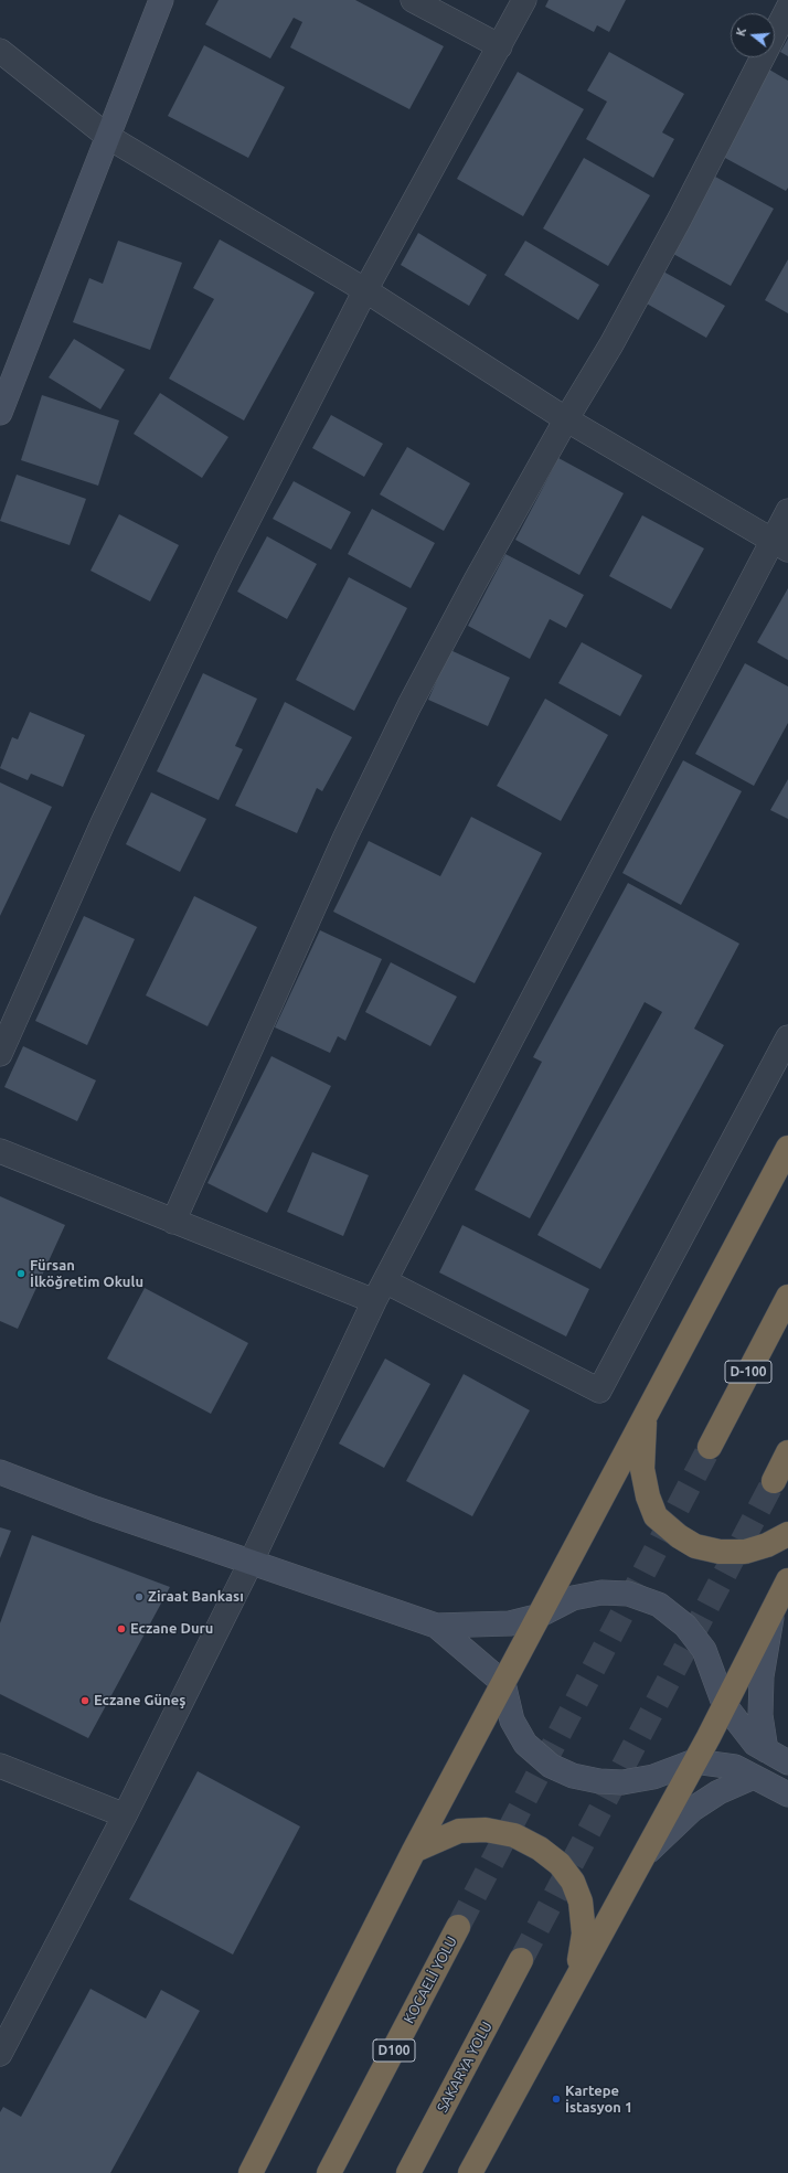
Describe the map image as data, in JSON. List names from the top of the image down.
{
  "streets": {
    "highway": [
      "D-100",
      "KOCAELİ YOLU",
      "D100",
      "SAKARYA YOLU"
    ]
  },
  "places": [
    "Fürsan İlköğretim Okulu",
    "Ziraat Bankası",
    "Eczane Duru",
    "Eczane Güneş",
    "Kartepe İstasyon 1"
  ],
  "north": "left"
}
